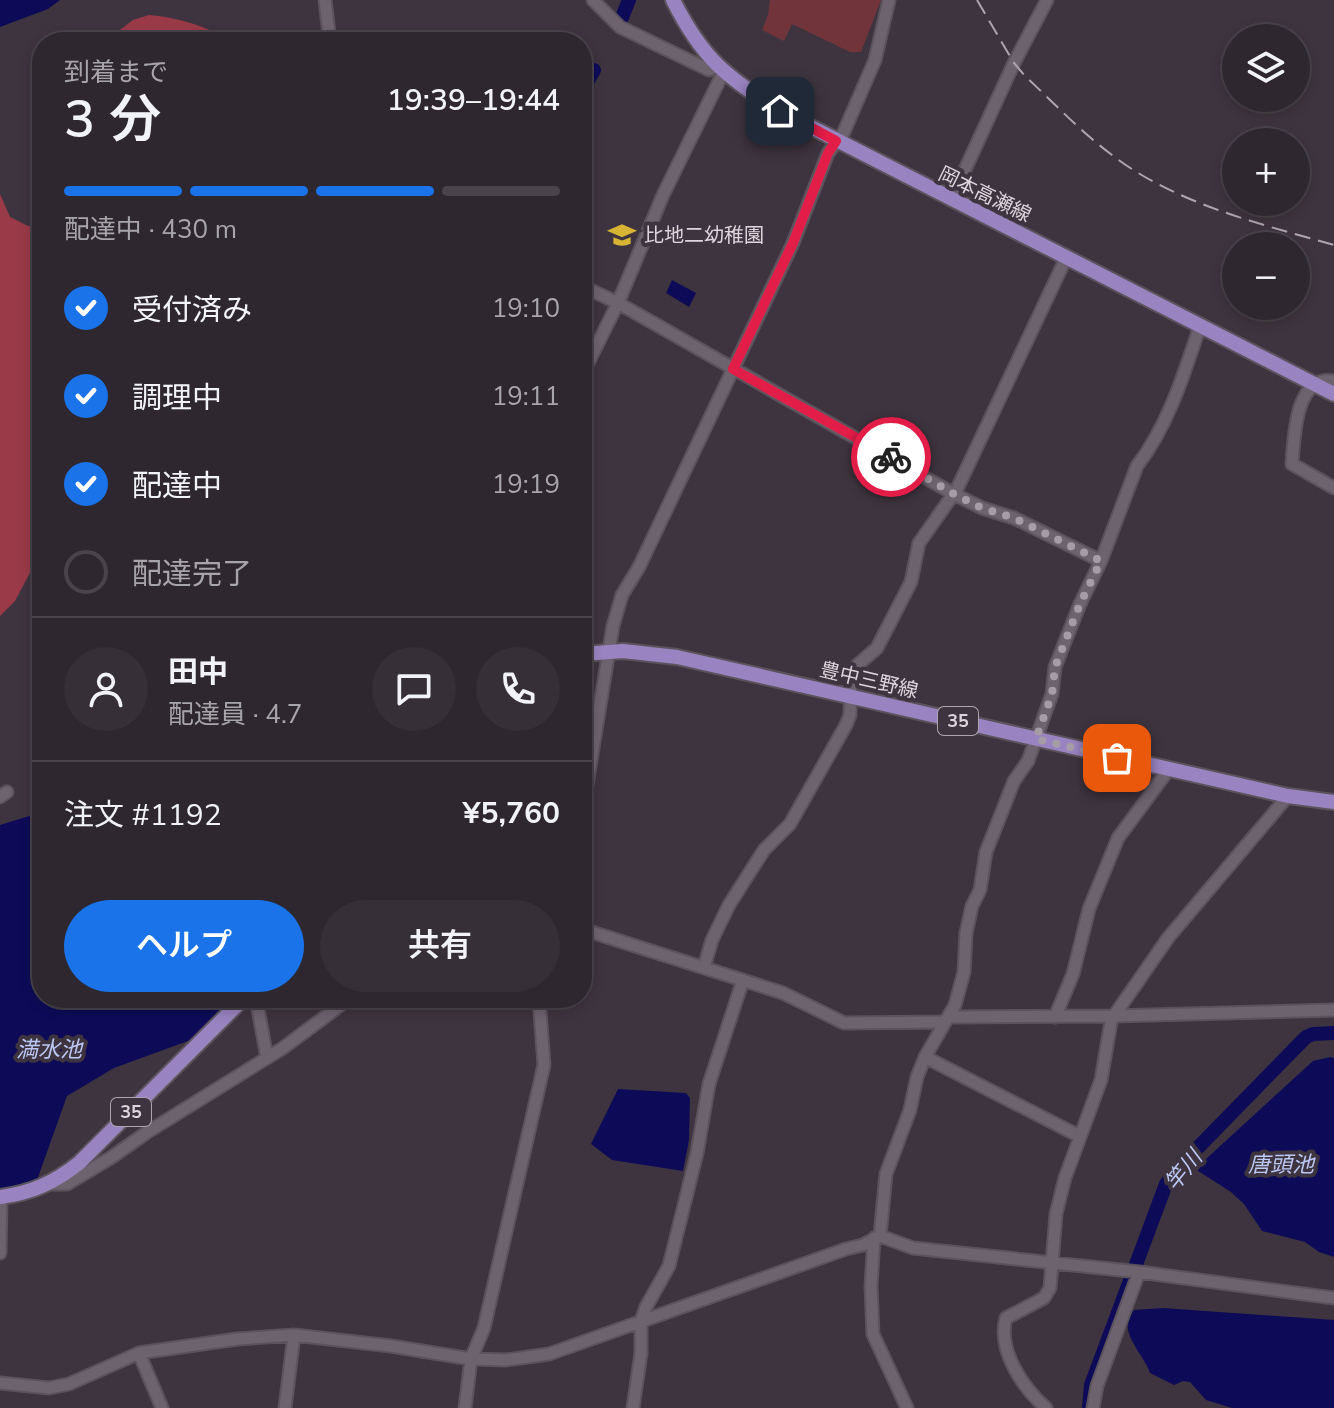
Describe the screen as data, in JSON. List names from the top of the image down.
{
  "streets": {
    "main road": ["岡本高瀬線", "豊中三野線", "35"]
  },
  "water": ["満水池", "唐頭池", "竿川"],
  "places": {
    "school or university": ["比地二幼稚園"]
  },
  "page": {
    "map_buttons": ["+", "−"],
    "heading": ["3 分", "到着まで", "19:39–19:44"],
    "panel": [
      "田中",
      "配達員 · 4.7",
      "注文 #1192",
      "¥5,760"
    ],
    "bar": "配達中 · 430 m",
    "list": [
      ["受付済み", "19:10"],
      ["調理中", "19:11"],
      ["配達中", "19:19"],
      "配達完了"
    ],
    "buttons": ["ヘルプ", "共有"]
  }
}
